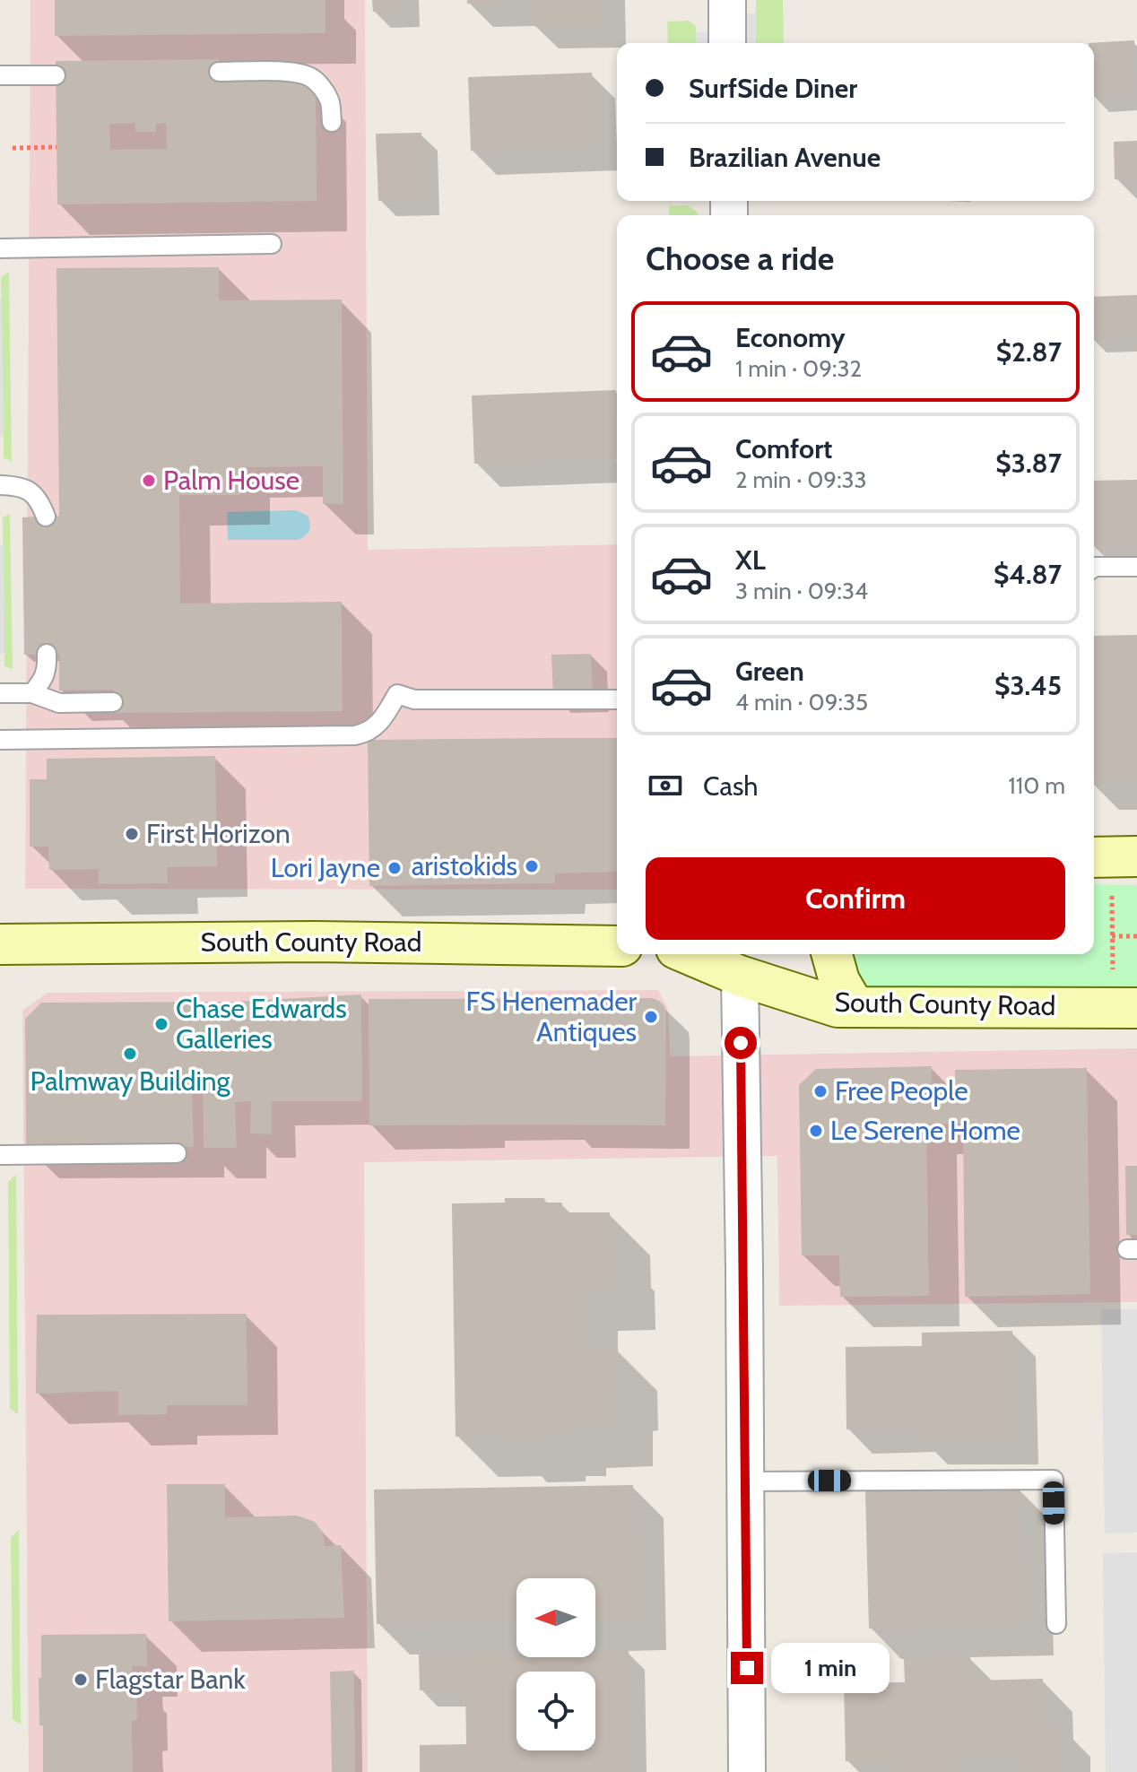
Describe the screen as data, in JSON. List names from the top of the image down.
{
  "streets": {
    "main road": ["South County Road"]
  },
  "places": [
    "Palm House",
    "First Horizon",
    "aristokids",
    "Lori Jayne",
    "FS Henemader Antiques",
    "Chase Edwards Galleries",
    "Palmway Building",
    "Free People",
    "Le Serene Home",
    "Flagstar Bank"
  ],
  "north": "left",
  "page": {
    "banner": ["SurfSide Diner", "Brazilian Avenue"],
    "heading": "Choose a ride",
    "list": [
      {
        "name": "Economy",
        "note": "1 min · 09:32",
        "value": "$2.87"
      },
      {
        "name": "Comfort",
        "note": "2 min · 09:33",
        "value": "$3.87"
      },
      {
        "name": "XL",
        "note": "3 min · 09:34",
        "value": "$4.87"
      },
      {
        "name": "Green",
        "note": "4 min · 09:35",
        "value": "$3.45"
      }
    ],
    "pay": ["Cash", "110 m"],
    "buttons": "Confirm",
    "bubble": "1 min"
  }
}
